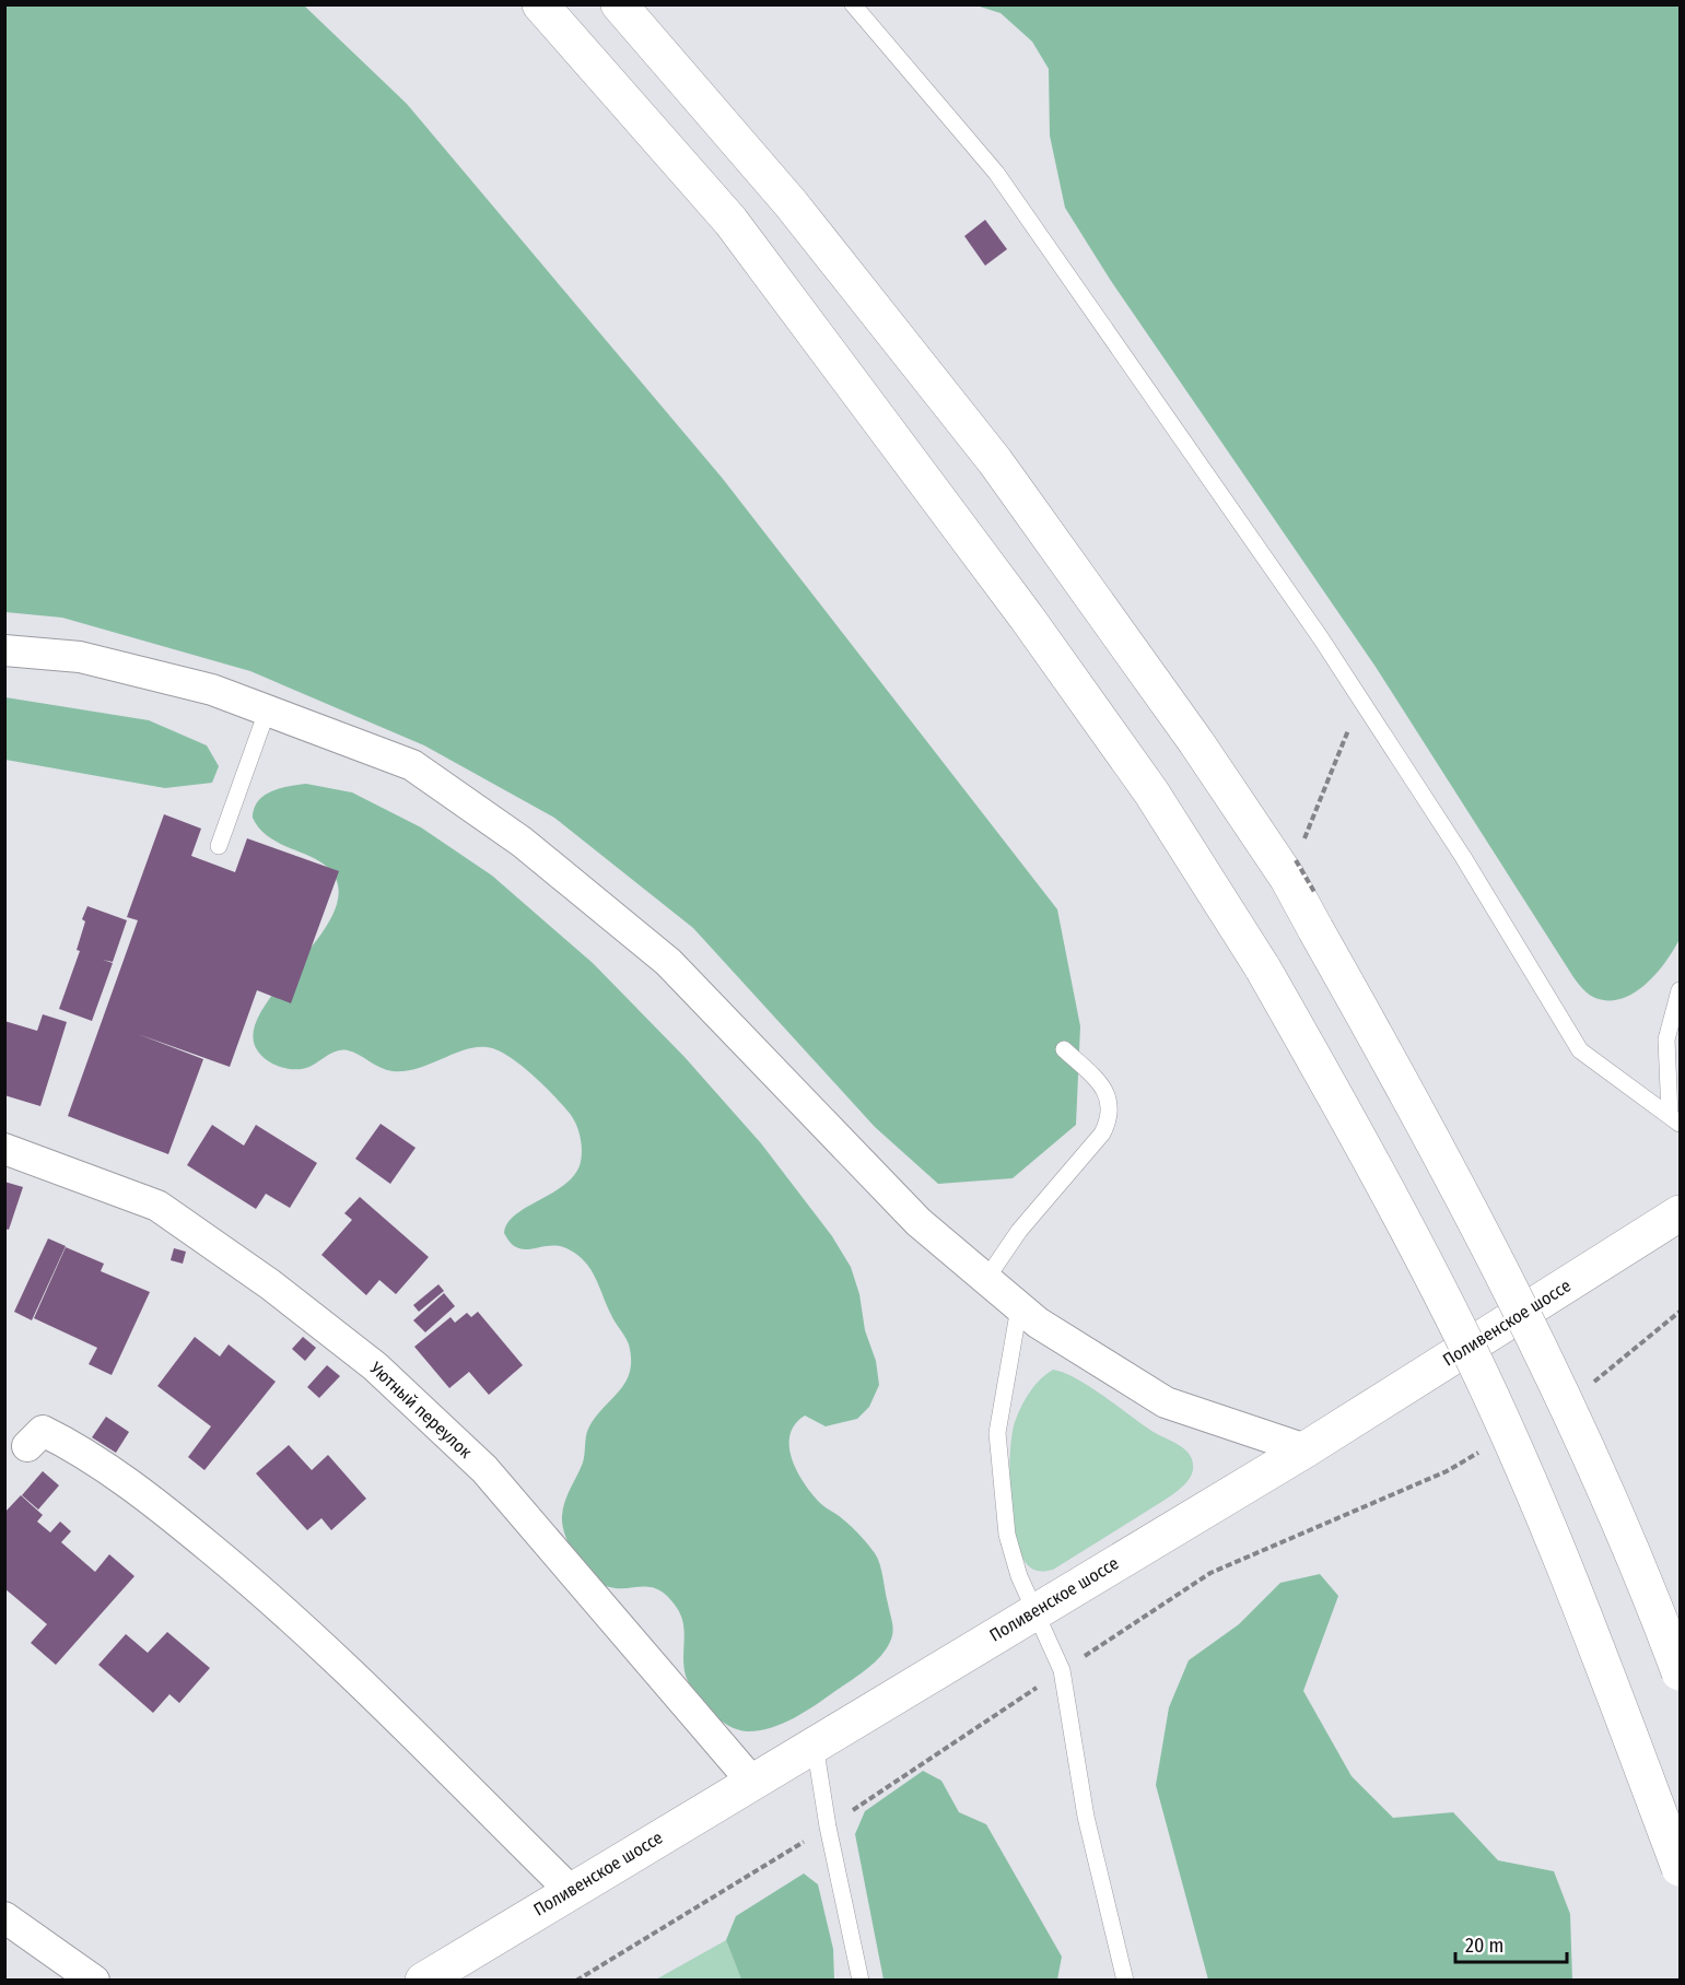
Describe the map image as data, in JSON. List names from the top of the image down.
{
  "streets": {
    "main road": ["Поливенское шоссе"],
    "street": ["Уютный переулок"]
  },
  "crossings": [
    ["Поливенское шоссе", "Уютный переулок"]
  ],
  "scale_bar": "20 m"
}
